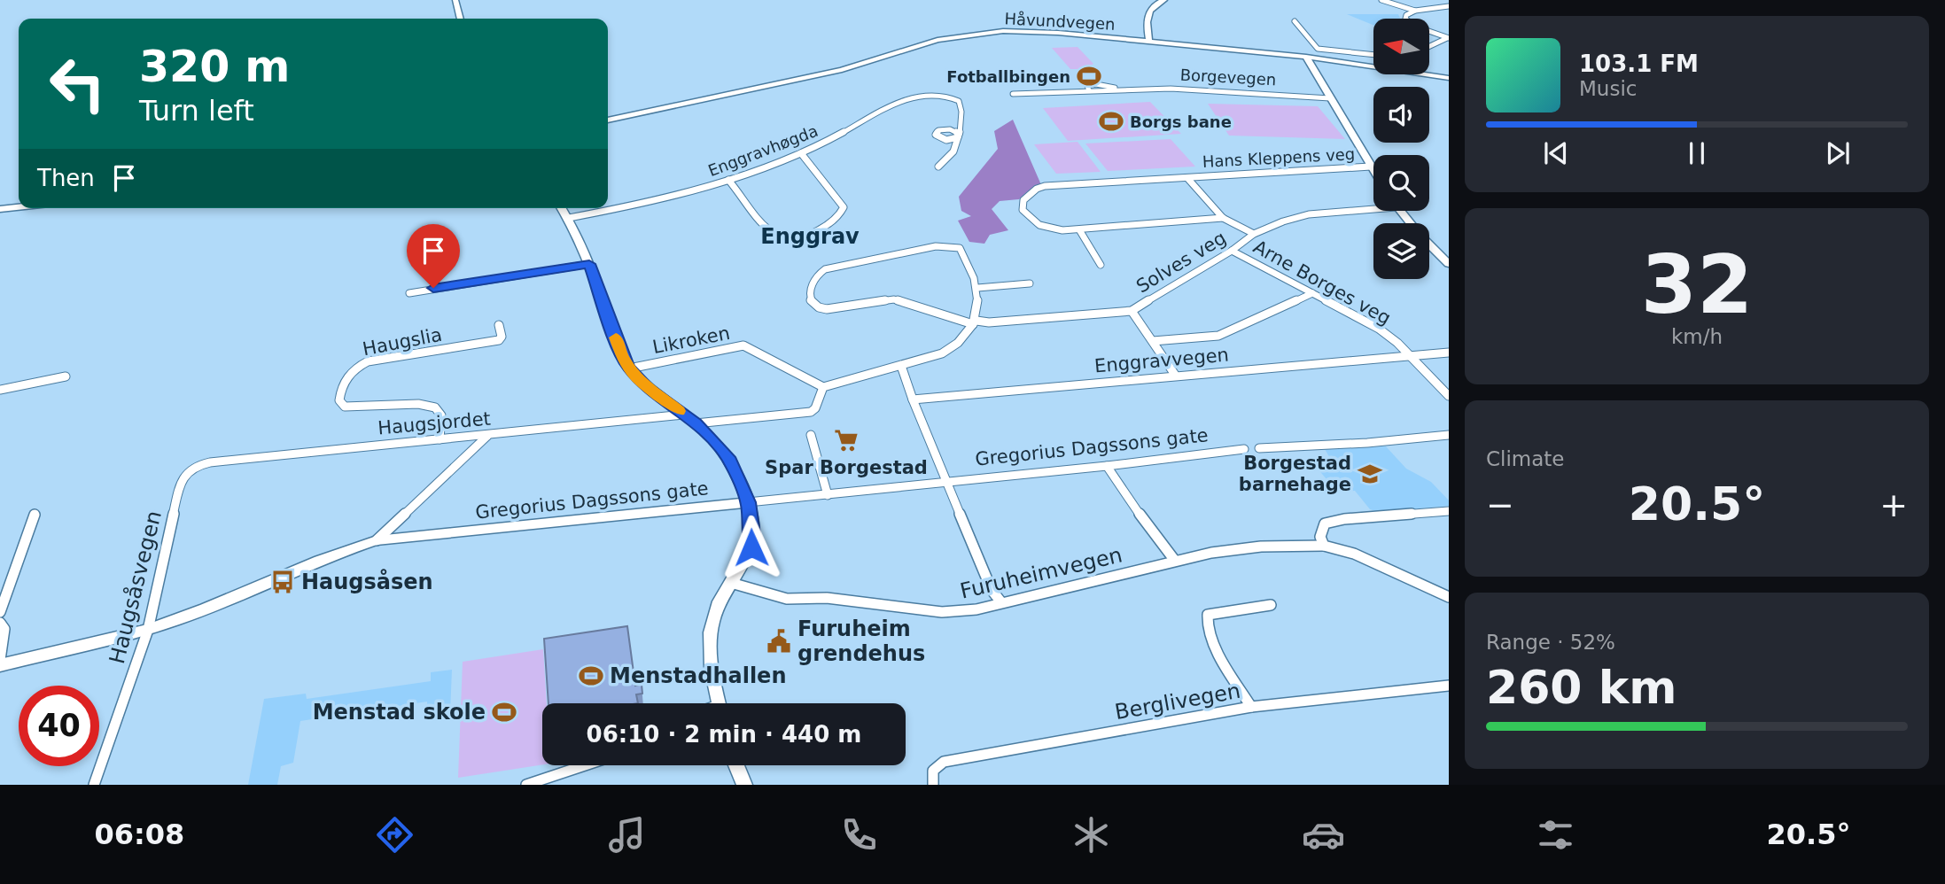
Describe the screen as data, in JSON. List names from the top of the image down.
{
  "streets": {
    "main road": ["Håvundvegen", "Gregorius Dagssons gate"],
    "street": [
      "Borgevegen",
      "Enggravhøgda",
      "Hans Kleppens veg",
      "Solves veg",
      "Arne Borges veg",
      "Likroken",
      "Haugslia",
      "Enggravvegen",
      "Haugsjordet",
      "Furuheimvegen",
      "Haugsåsvegen",
      "Berglivegen"
    ]
  },
  "crossings": [
    ["Hans Kleppens veg", "Solves veg"],
    ["Solves veg", "Arne Borges veg"],
    ["Arne Borges veg", "Enggravvegen"],
    ["Haugslia", "Haugsjordet"],
    ["Haugsjordet", "Haugsåsvegen"],
    ["Gregorius Dagssons gate", "Haugsåsvegen"]
  ],
  "districts": ["Enggrav"],
  "places": {
    "sports": [
      "Fotballbingen",
      "Borgs bane",
      "Menstadhallen",
      "Menstad skole"
    ],
    "supermarket": ["Spar Borgestad"],
    "school or university": ["Borgestad barnehage"],
    "bus stop": ["Haugsåsen"],
    "public building": ["Furuheim grendehus"]
  },
  "north": "left",
  "page": {
    "turn": ["320 m", "Turn left"],
    "song": ["103.1 FM", "Music"],
    "then": "Then",
    "tile": [
      ["32", "km/h"],
      "Climate",
      ["Range · 52%", "260 km"]
    ],
    "heat": ["−", "20.5°", "+"],
    "limit": "40",
    "trip": "06:10 · 2 min · 440 m",
    "tabs": ["06:08", "20.5°"]
  }
}
